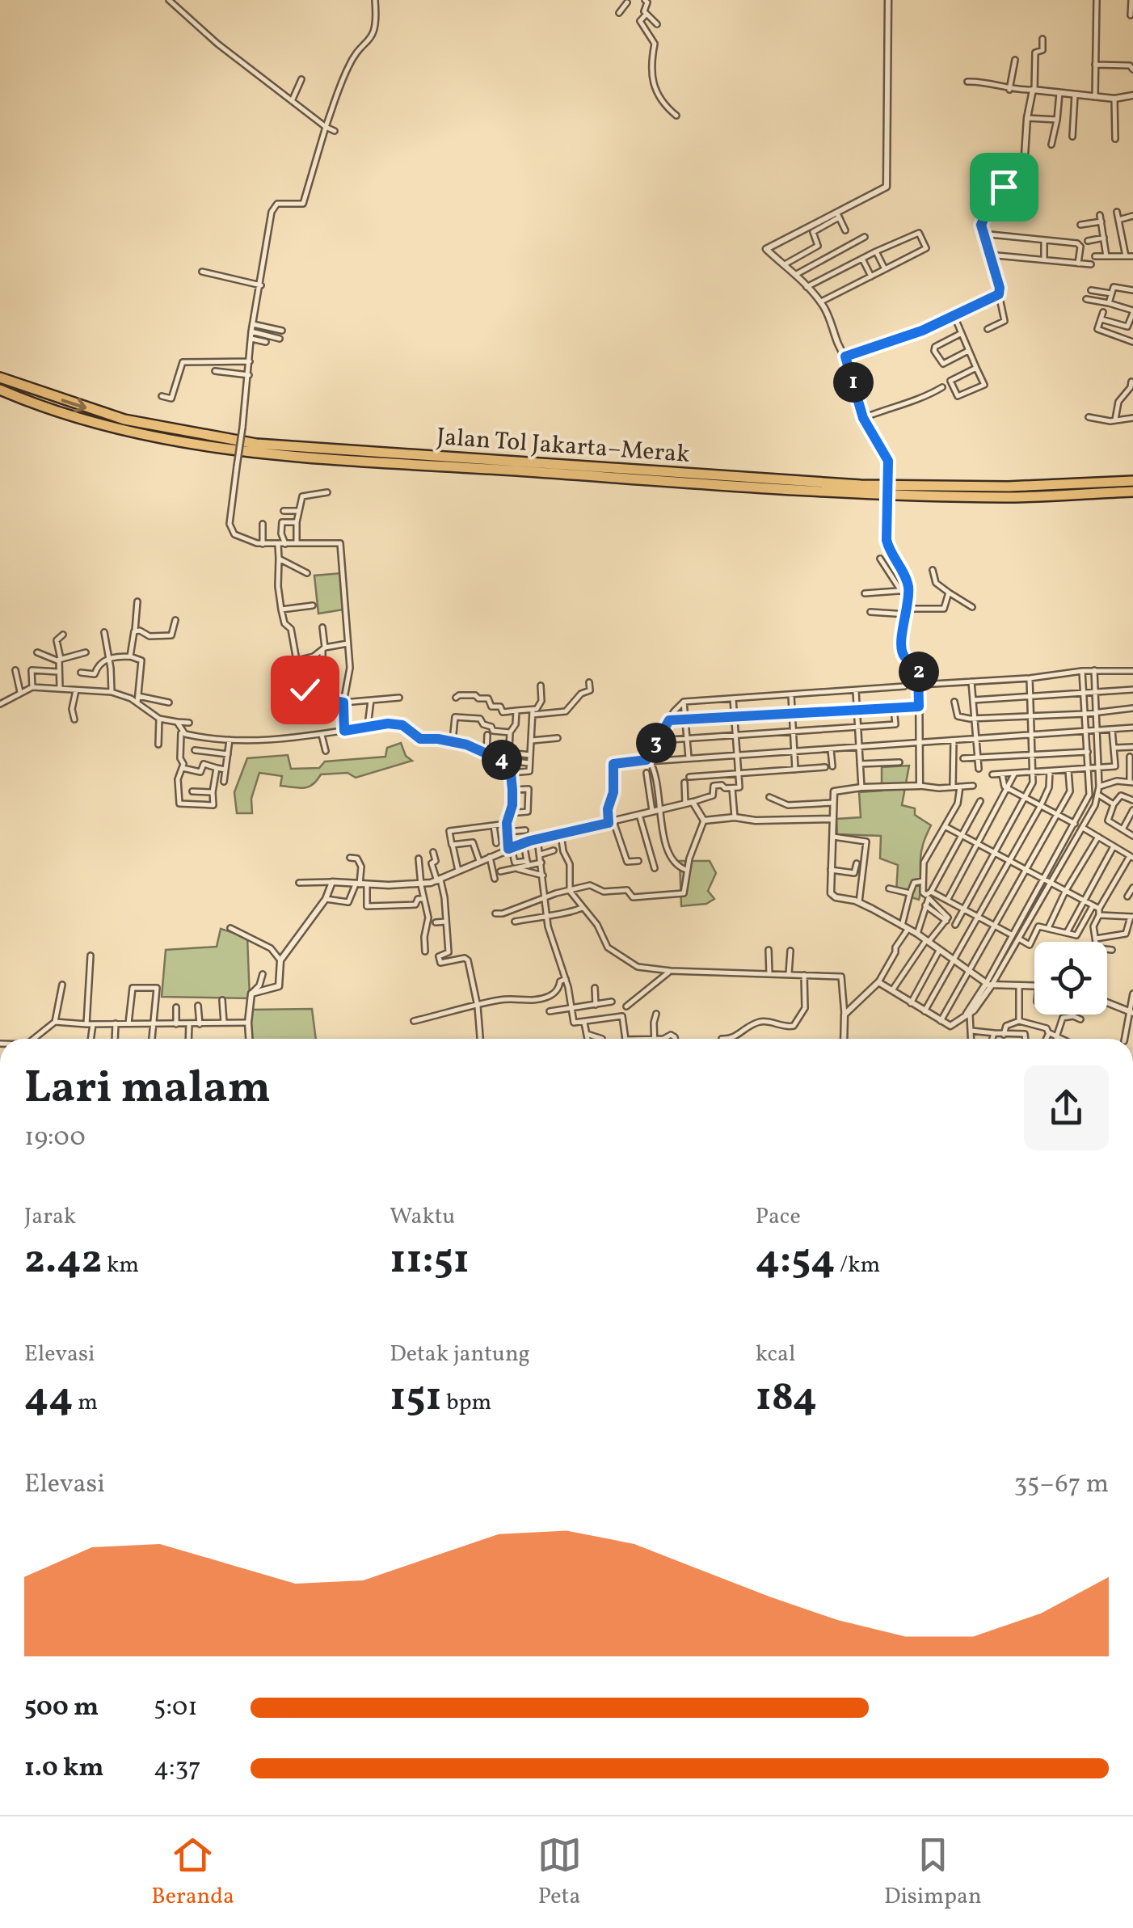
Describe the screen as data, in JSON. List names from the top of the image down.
{
  "streets": {
    "highway": ["Jalan Tol Jakarta–Merak"]
  },
  "page": {
    "pins": [
      "1",
      "2",
      "3",
      "4"
    ],
    "heading": ["Lari malam", "19:00"],
    "stats": [
      ["Jarak", "2.42 km"],
      ["Waktu", "11:51"],
      ["Pace", "4:54 /km"],
      ["Elevasi", "44 m"],
      ["Detak jantung", "151 bpm"],
      ["kcal", "184"]
    ],
    "chart": ["Elevasi", "35–67 m"],
    "list": [
      {
        "name": "500 m",
        "note": "5:01"
      },
      {
        "name": "1.0 km",
        "note": "4:37"
      }
    ],
    "tabs": ["Beranda", "Peta", "Disimpan"]
  }
}
